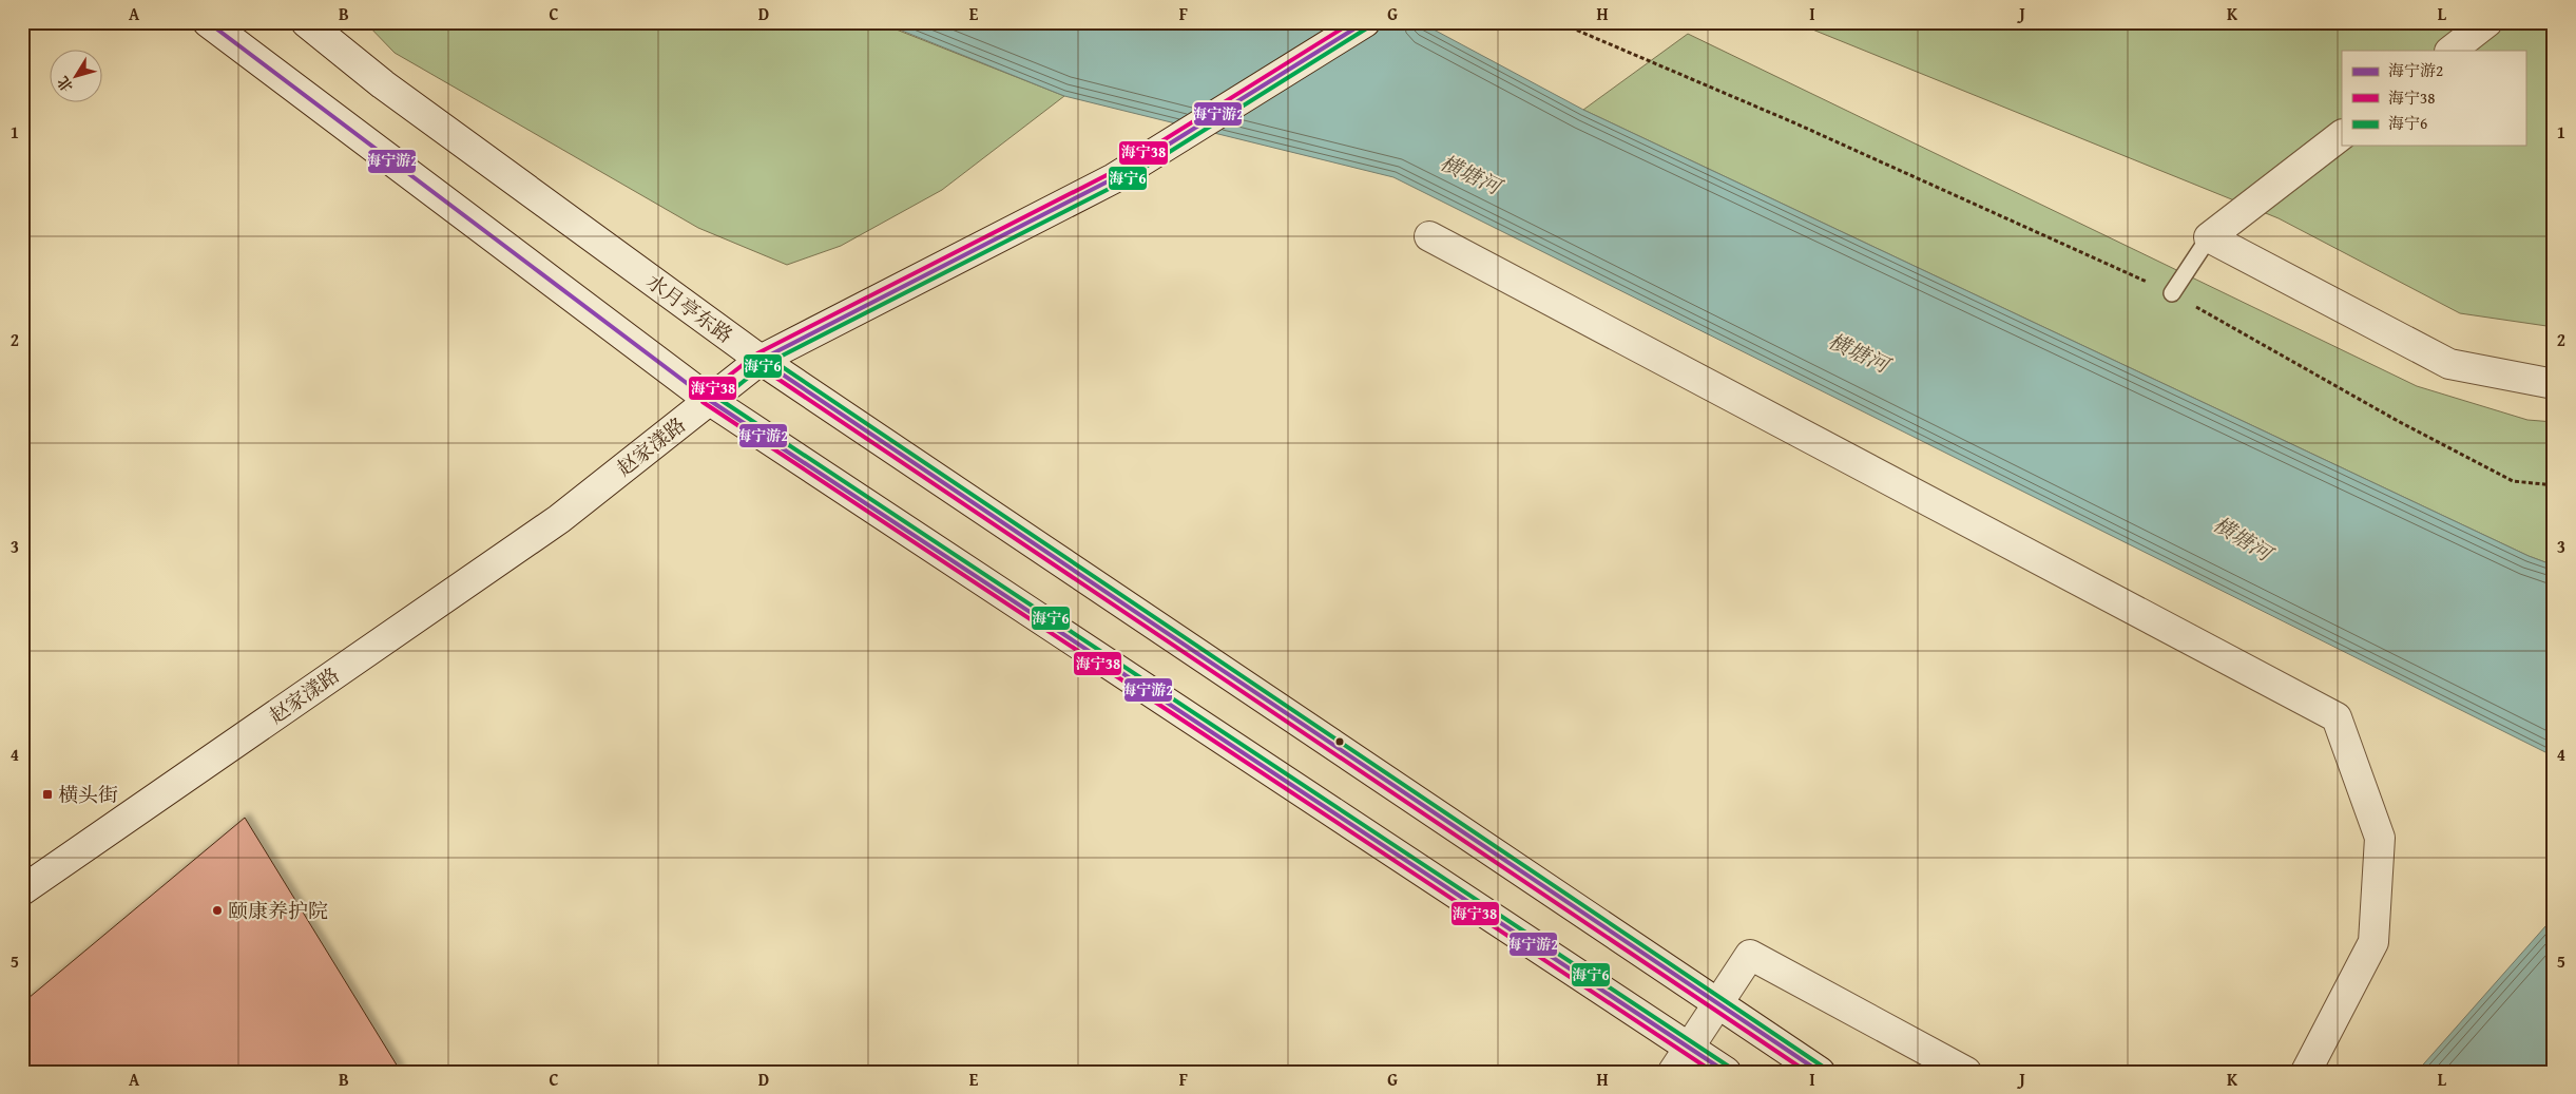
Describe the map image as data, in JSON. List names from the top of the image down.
{
  "streets": {
    "main road": ["水月亭东路", "赵家漾路"]
  },
  "crossings": [
    ["水月亭东路", "赵家漾路"]
  ],
  "water": ["横塘河"],
  "places": {
    "transit": ["横头街"],
    "other": ["颐康养护院"]
  },
  "lines": ["transit line 海宁游2", "transit line 海宁38", "transit line 海宁6"],
  "legend": ["海宁游2", "海宁38", "海宁6"],
  "north": "bottom left",
  "grid": {
    "columns": [
      "A",
      "B",
      "C",
      "D",
      "E",
      "F",
      "G",
      "H",
      "I",
      "J",
      "K",
      "L"
    ],
    "rows": [
      "1",
      "2",
      "3",
      "4",
      "5"
    ]
  }
}
